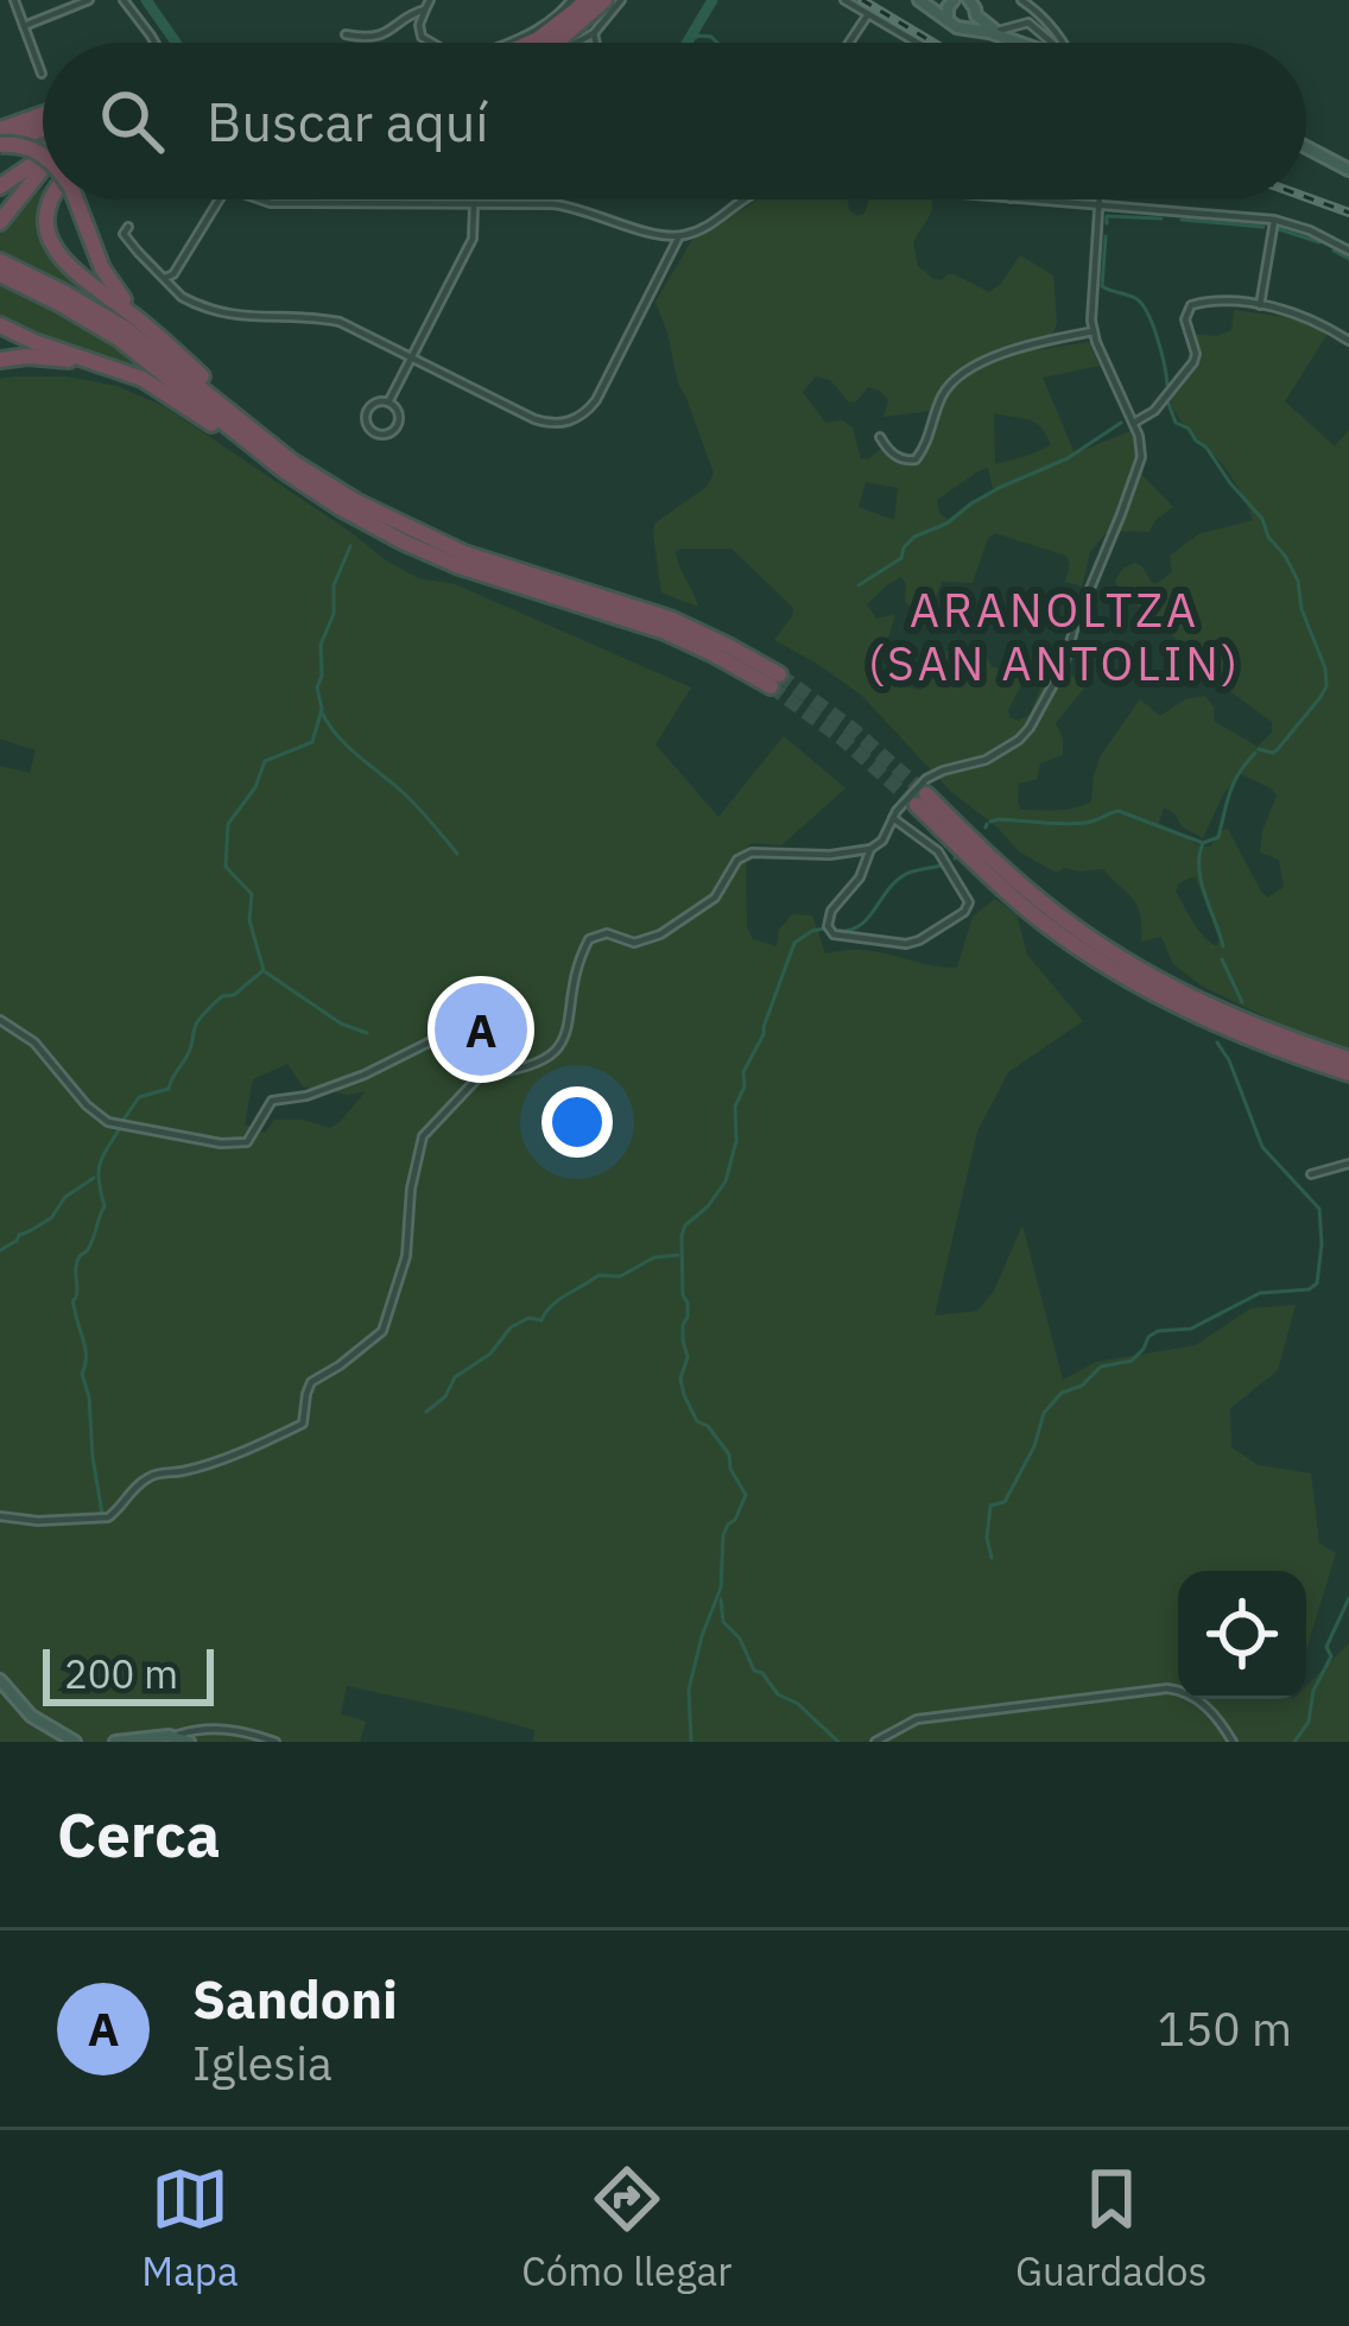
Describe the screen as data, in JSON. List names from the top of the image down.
{
  "districts": ["ARANOLTZA (SAN ANTOLIN)"],
  "scale_bar": "200 m",
  "page": {
    "search": "Buscar aquí",
    "pins": "A",
    "scale": "200 m",
    "heading": "Cerca",
    "list": [
      {
        "mark": "A",
        "name": "Sandoni",
        "note": "Iglesia",
        "value": "150 m"
      }
    ],
    "nav": ["Mapa", "Cómo llegar", "Guardados"]
  }
}
